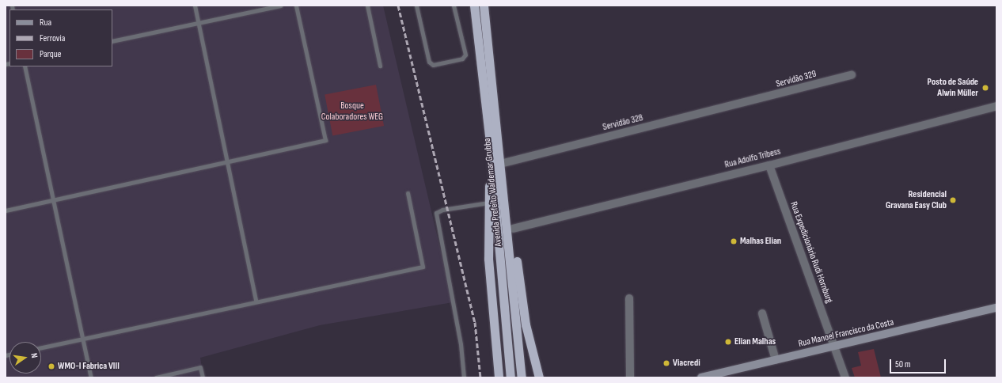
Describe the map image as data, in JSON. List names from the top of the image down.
{
  "streets": {
    "highway": ["Avenida Prefeito Waldemar Grubba"],
    "main road": ["Rua Manoel Francisco da Costa"],
    "street": [
      "Servidão 329",
      "Servidão 328",
      "Rua Adolfo Tribess",
      "Rua Expedicionário Rudi Hornburg"
    ]
  },
  "crossings": [
    ["Servidão 329", "Servidão 328"],
    ["Rua Adolfo Tribess", "Rua Expedicionário Rudi Hornburg"],
    ["Rua Expedicionário Rudi Hornburg", "Rua Manoel Francisco da Costa"]
  ],
  "parks": ["Bosque Colaboradores WEG"],
  "places": [
    "Posto de Saúde Alwin Müller",
    "Residencial Gravana Easy Club",
    "Malhas Elian",
    "Elian Malhas",
    "Viacredi",
    "WMO-I Fabrica VIII"
  ],
  "legend": ["Rua", "Ferrovia", "Parque"],
  "scale_bar": "50 m",
  "north": "right"
}
